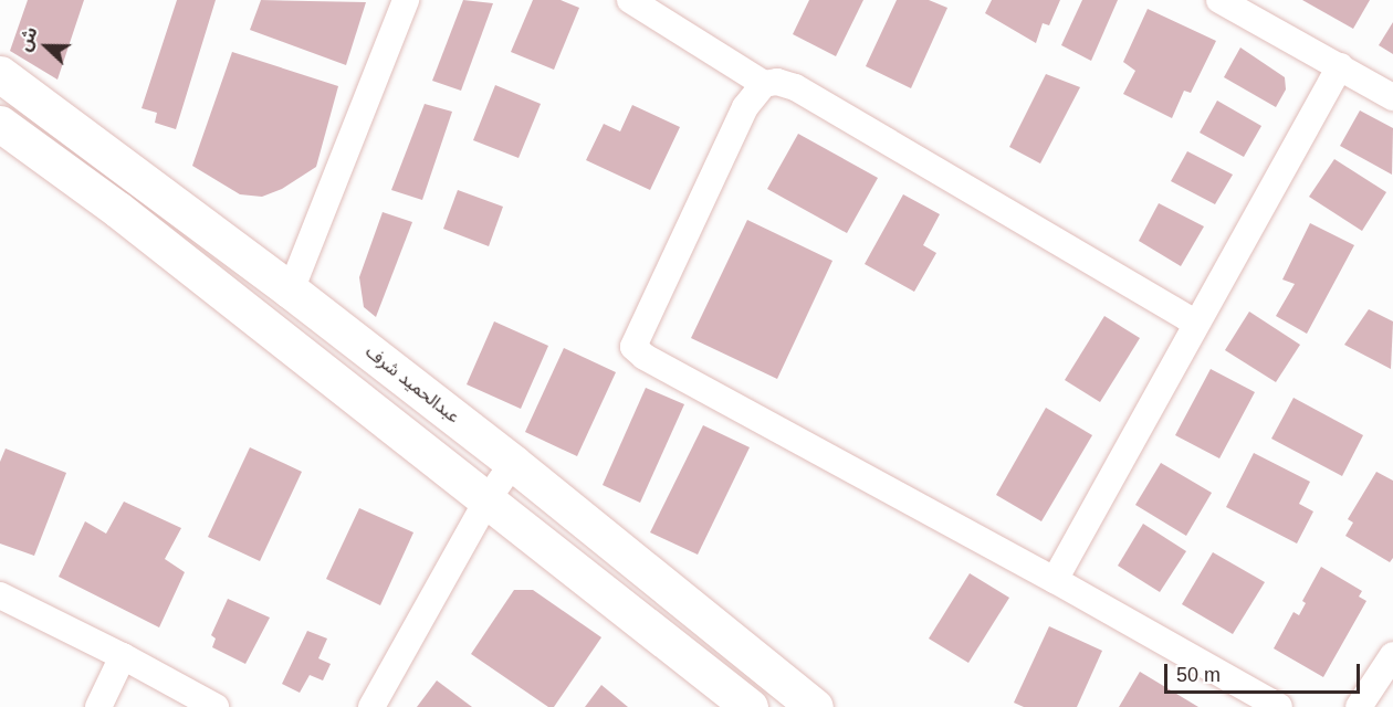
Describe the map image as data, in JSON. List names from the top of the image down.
{
  "streets": {
    "main road": ["عبدالحميد شرف"]
  },
  "scale_bar": "50 m",
  "north": "left"
}
